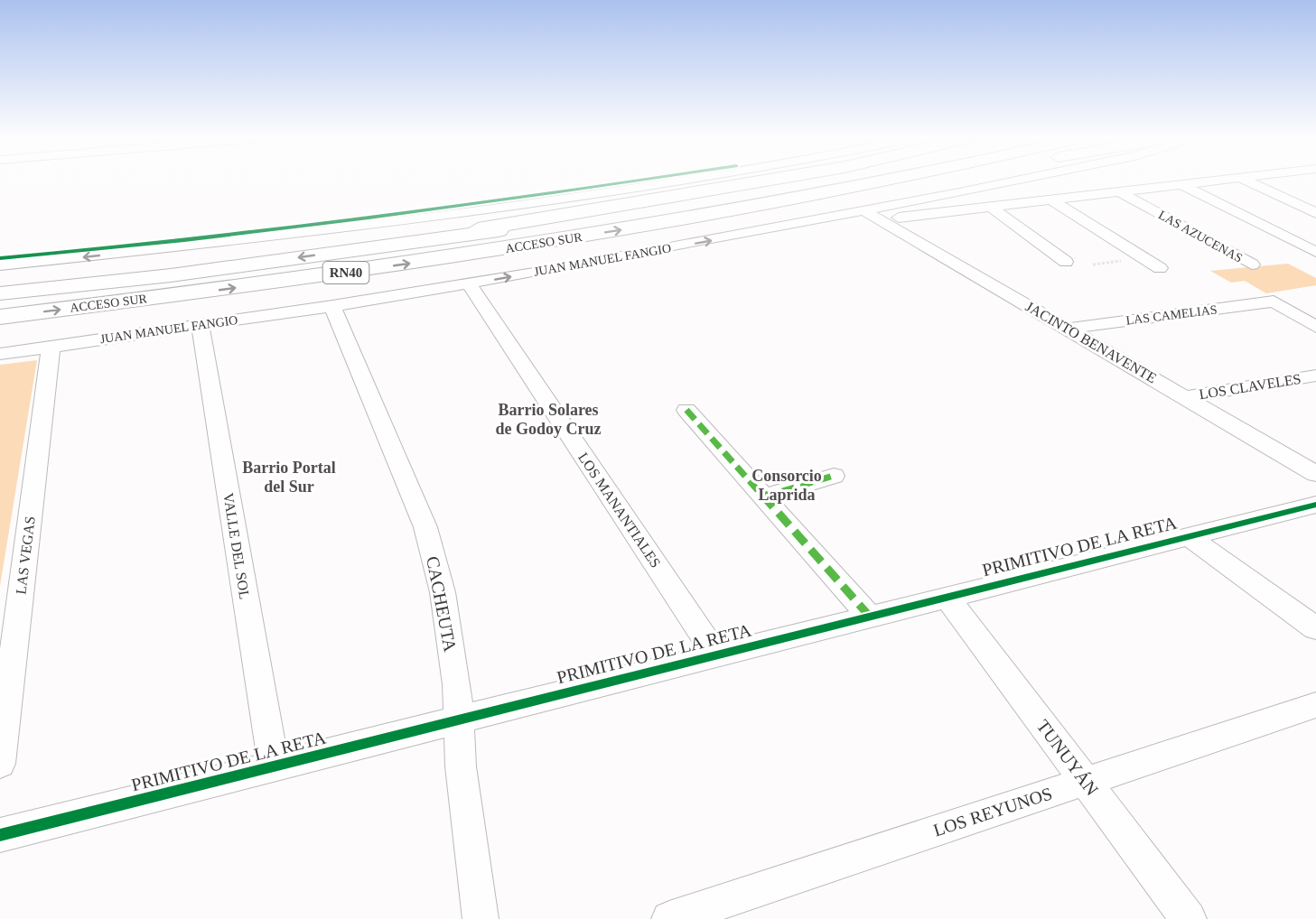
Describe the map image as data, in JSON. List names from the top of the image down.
{
  "streets": {
    "highway": ["ACCESO SUR", "RN40"],
    "street": [
      "LAS AZUCENAS",
      "JUAN MANUEL FANGIO",
      "LAS CAMELIAS",
      "JACINTO BENAVENTE",
      "LOS CLAVELES",
      "LOS MANANTIALES",
      "VALLE DEL SOL",
      "PRIMITIVO DE LA RETA",
      "LAS VEGAS",
      "CACHEUTA",
      "TUNUYÁN",
      "LOS REYUNOS"
    ]
  },
  "crossings": [
    ["JUAN MANUEL FANGIO", "JACINTO BENAVENTE"],
    ["JUAN MANUEL FANGIO", "LOS MANANTIALES"],
    ["JUAN MANUEL FANGIO", "VALLE DEL SOL"],
    ["JUAN MANUEL FANGIO", "LAS VEGAS"],
    ["JUAN MANUEL FANGIO", "CACHEUTA"],
    ["LAS CAMELIAS", "JACINTO BENAVENTE"],
    ["JACINTO BENAVENTE", "LOS CLAVELES"],
    ["LOS MANANTIALES", "PRIMITIVO DE LA RETA"],
    ["VALLE DEL SOL", "PRIMITIVO DE LA RETA"],
    ["PRIMITIVO DE LA RETA", "CACHEUTA"],
    ["PRIMITIVO DE LA RETA", "TUNUYÁN"],
    ["TUNUYÁN", "LOS REYUNOS"]
  ],
  "districts": ["Barrio Solares de Godoy Cruz", "Barrio Portal del Sur", "Consorcio Laprida"]
}
